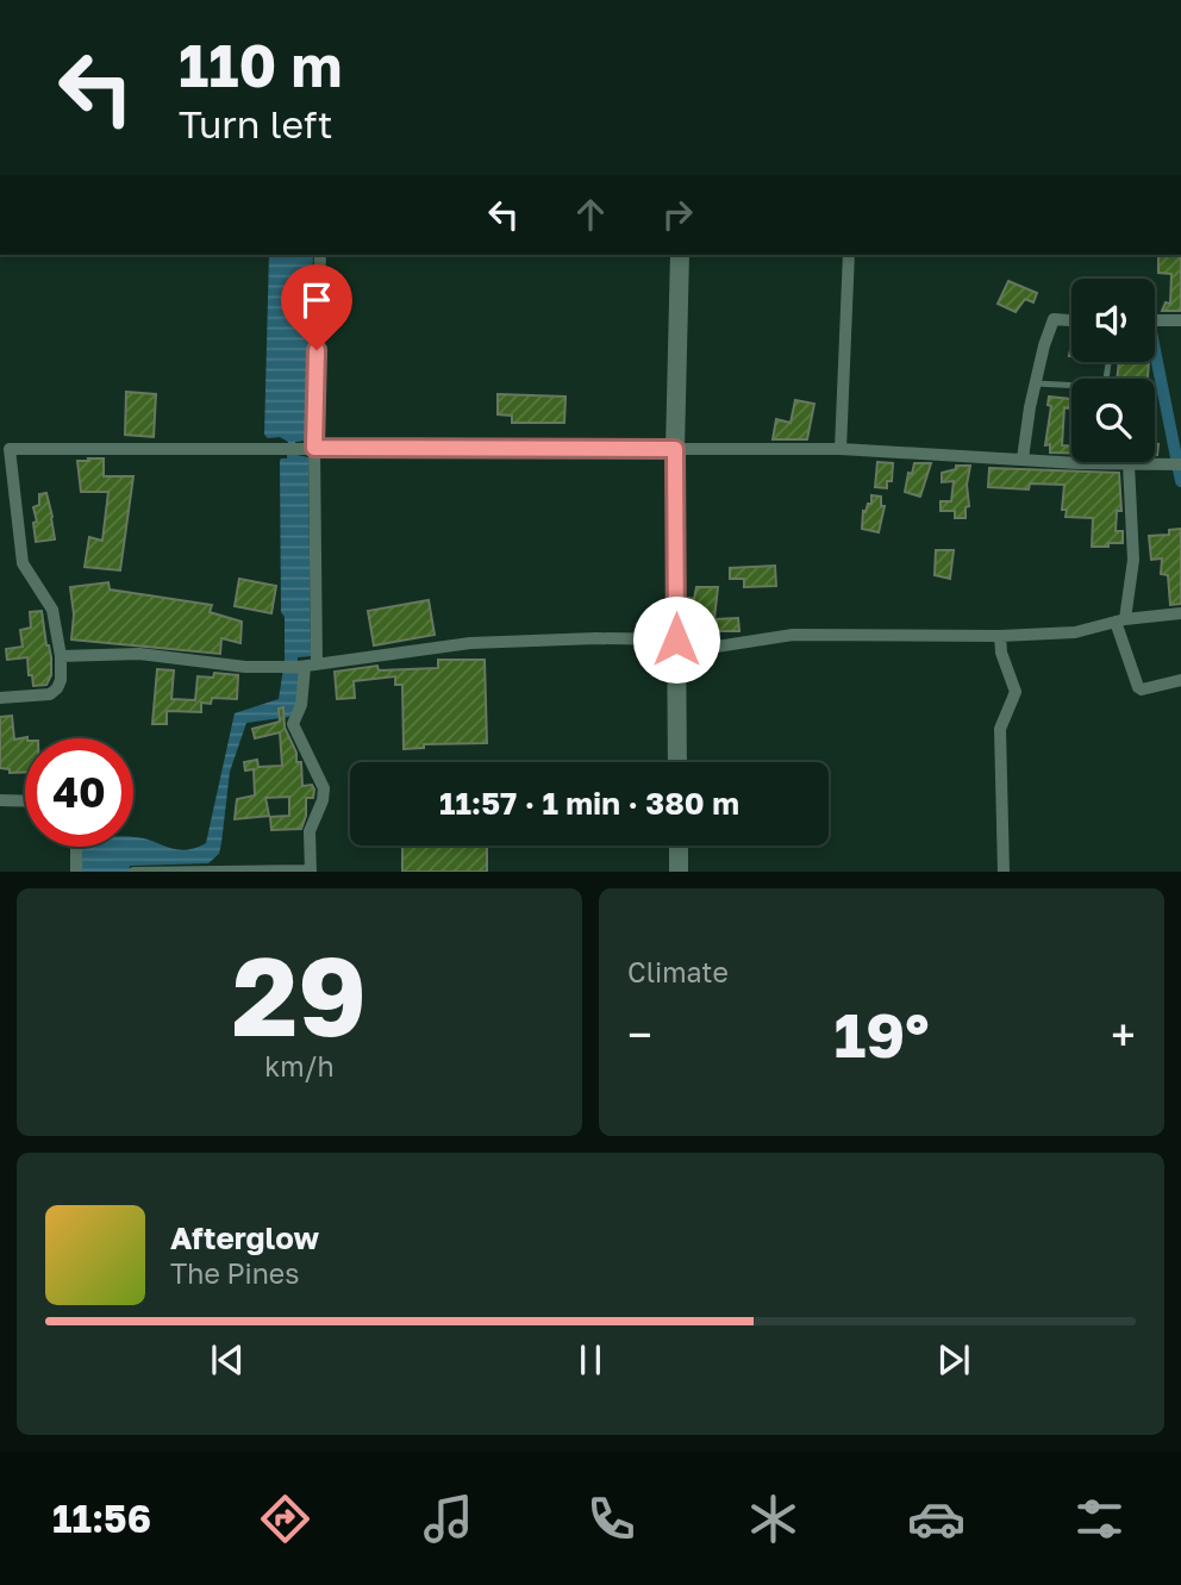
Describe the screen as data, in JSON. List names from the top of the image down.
{
  "page": {
    "turn": ["110 m", "Turn left"],
    "limit": "40",
    "trip": "11:57 · 1 min · 380 m",
    "tile": [
      ["29", "km/h"],
      "Climate"
    ],
    "heat": ["−", "19°", "+"],
    "song": ["Afterglow", "The Pines"],
    "tabs": "11:56"
  }
}
